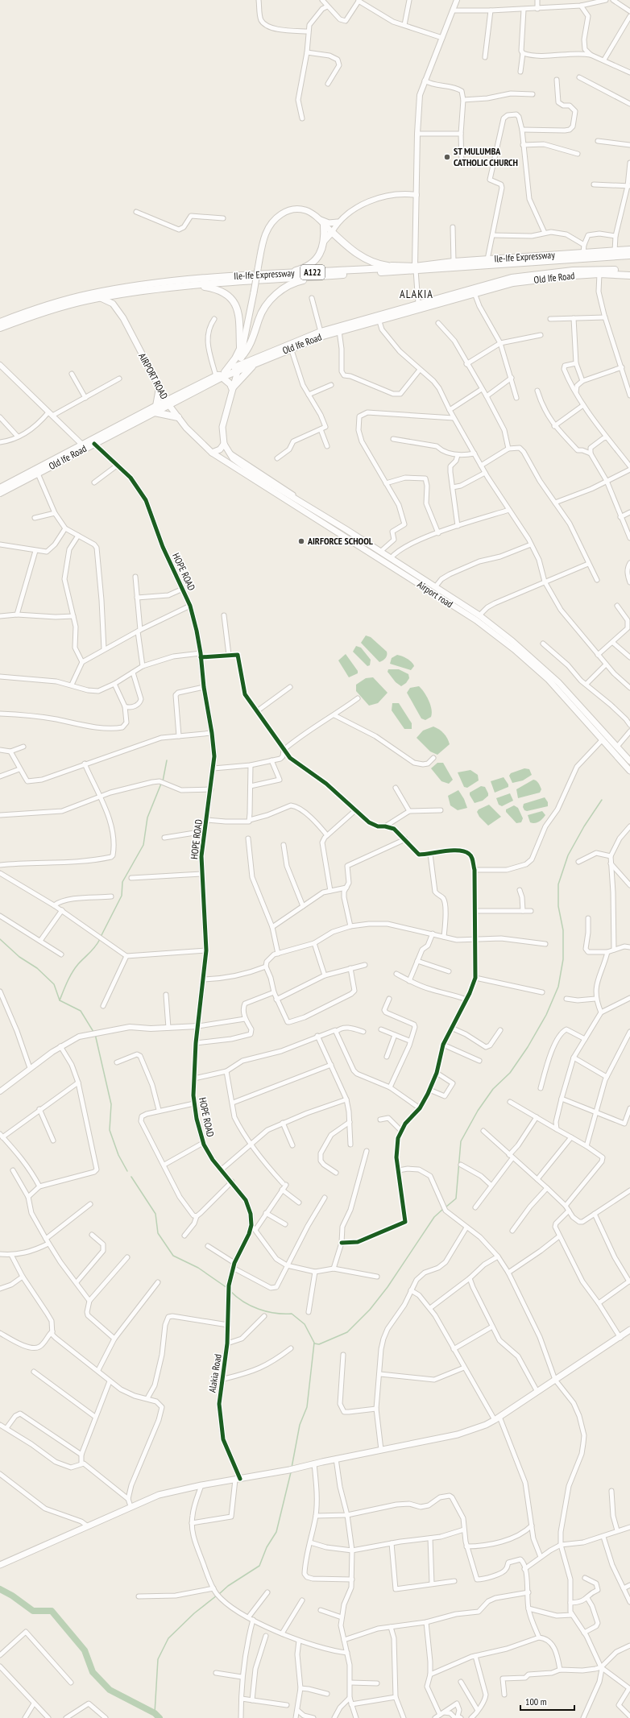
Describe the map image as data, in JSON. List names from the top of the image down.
{
  "streets": {
    "main road": [
      "Ile-Ife Expressway",
      "A122",
      "Old Ife Road",
      "AIRPORT ROAD",
      "Airport road"
    ],
    "street": ["HOPE ROAD", "Alakia Road"]
  },
  "crossings": [
    ["Ile-Ife Expressway", "AIRPORT ROAD"],
    ["Old Ife Road", "AIRPORT ROAD"],
    ["Old Ife Road", "HOPE ROAD"],
    ["AIRPORT ROAD", "Airport road"],
    ["HOPE ROAD", "Alakia Road"]
  ],
  "districts": ["ALAKIA"],
  "places": ["ST MULUMBA CATHOLIC CHURCH", "AIRFORCE SCHOOL"],
  "scale_bar": "100 m"
}
